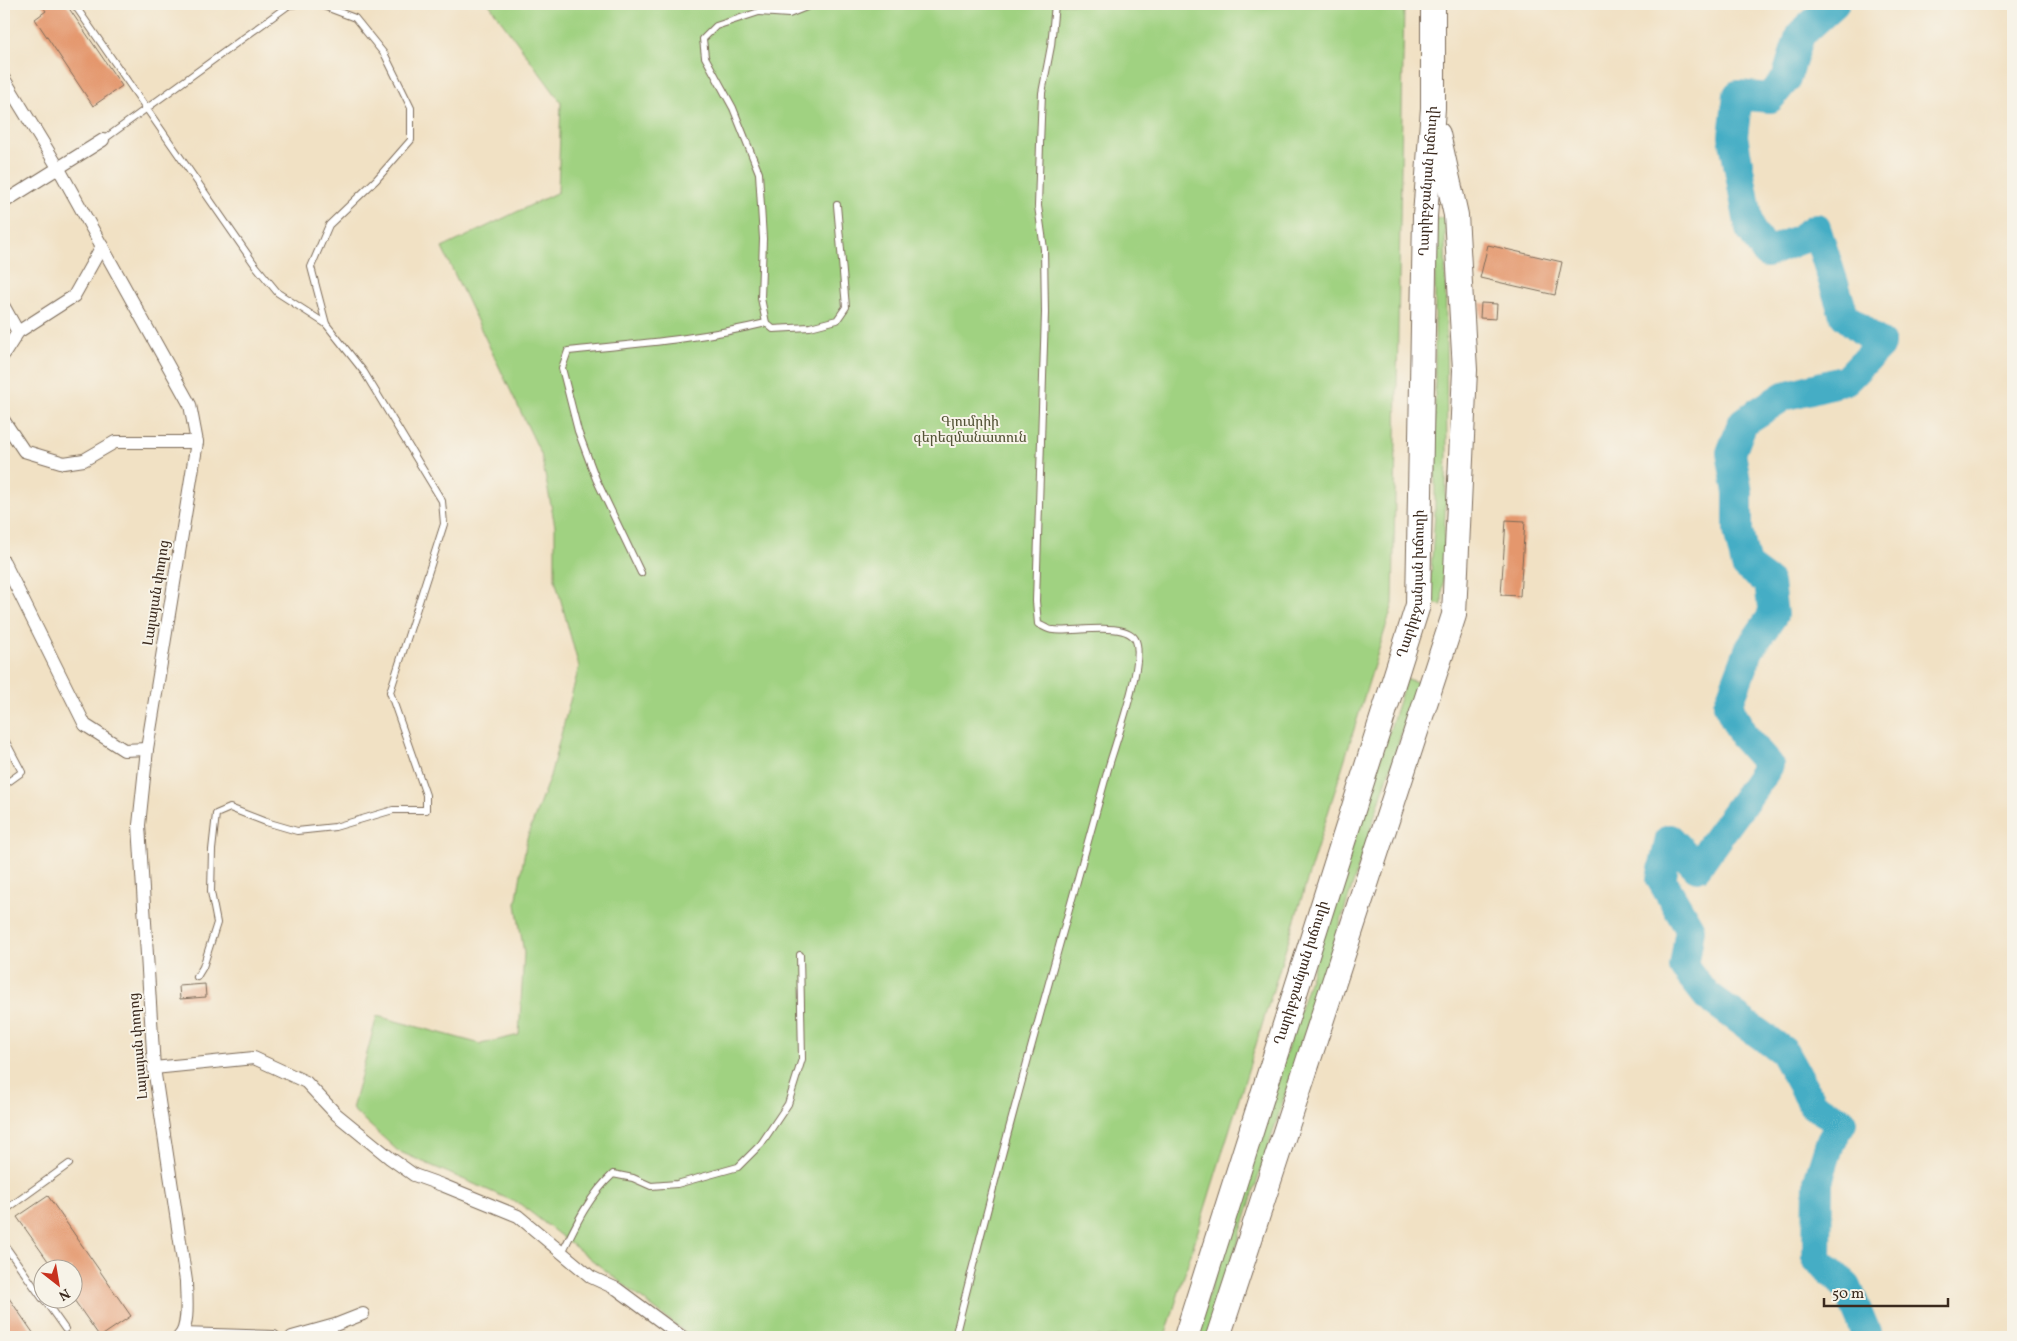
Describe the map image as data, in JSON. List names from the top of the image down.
{
  "streets": {
    "highway": ["Ղարիբջանյան խճուղի"],
    "street": ["Լալայան փողոց"]
  },
  "parks": ["Գյումրիի գերեզմանատուն"],
  "scale_bar": "50 m",
  "north": "bottom right"
}
